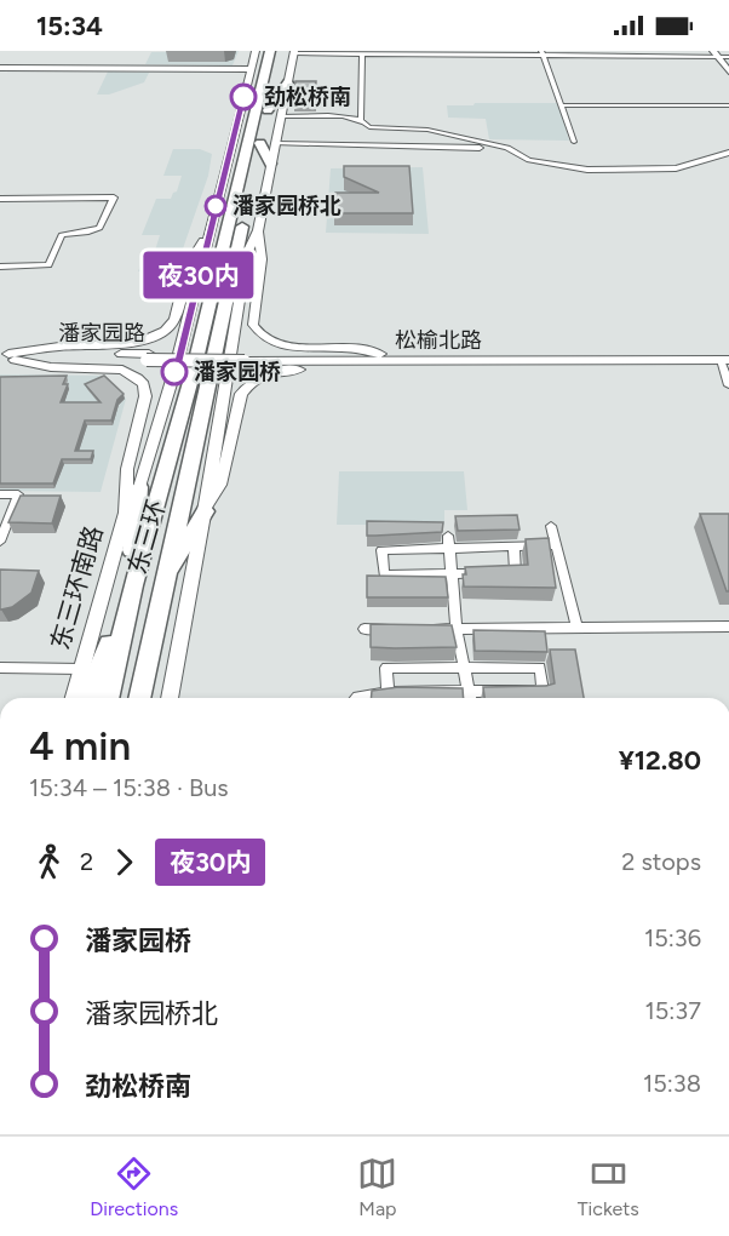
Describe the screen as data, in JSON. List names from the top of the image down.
{
  "streets": {
    "highway": ["东三环"],
    "street": ["潘家园路", "松榆北路", "东三环南路"]
  },
  "crossings": [
    ["潘家园路", "松榆北路"]
  ],
  "places": ["劲松桥南", "潘家园桥北", "潘家园桥"],
  "lines": ["bus line 夜30内"],
  "page": {
    "status": "15:34",
    "on_map": "夜30内",
    "heading": ["4 min", "15:34 – 15:38 · Bus", "¥12.80"],
    "legs": ["2", "夜30内", "2 stops"],
    "list": [
      {
        "name": "潘家园桥",
        "value": "15:36"
      },
      {
        "name": "潘家园桥北",
        "value": "15:37"
      },
      {
        "name": "劲松桥南",
        "value": "15:38"
      }
    ],
    "tabs": ["Directions", "Map", "Tickets"]
  }
}
